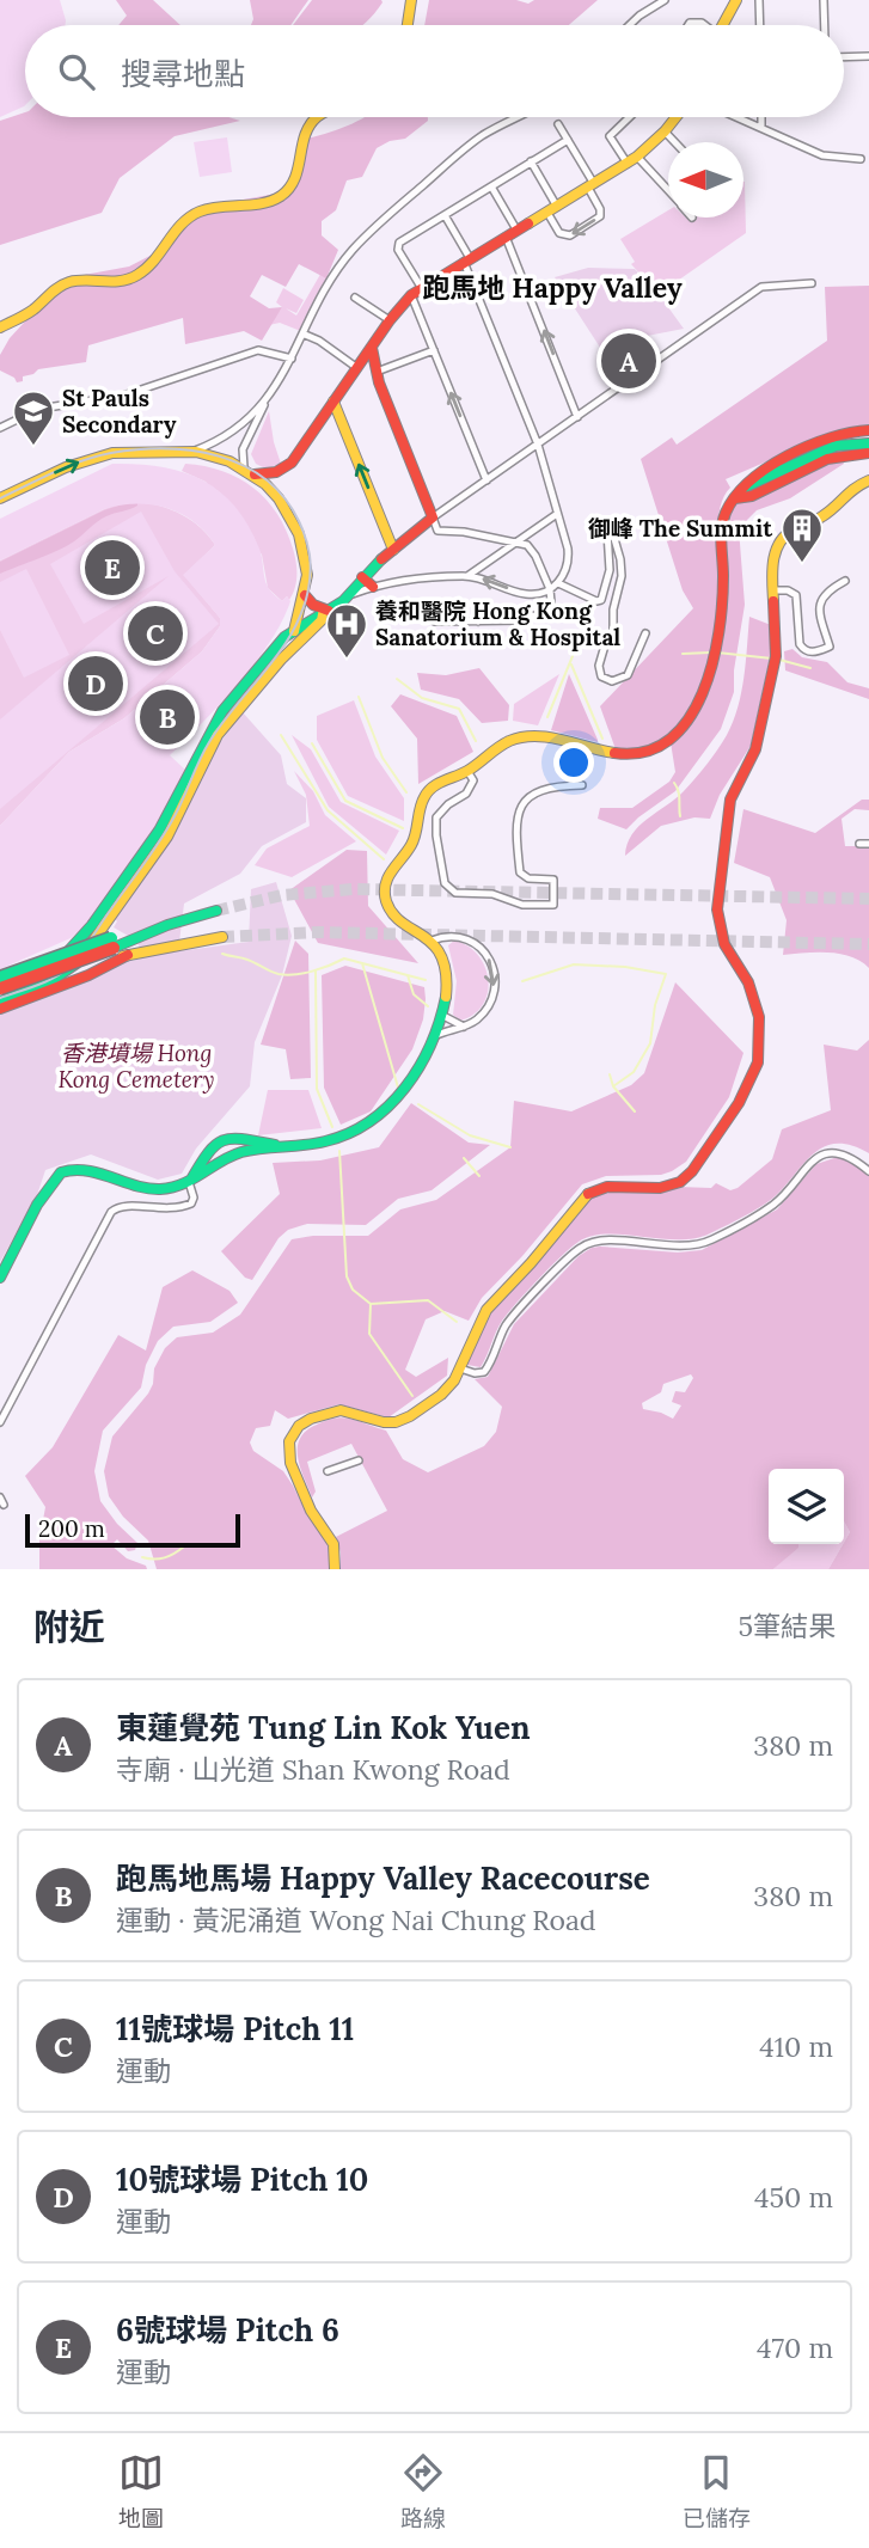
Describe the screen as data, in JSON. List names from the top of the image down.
{
  "districts": ["跑馬地 Happy Valley"],
  "parks": ["香港墳場 Hong Kong Cemetery"],
  "places": {
    "school or university": ["St Pauls Secondary"],
    "building": ["御峰 The Summit"],
    "hospital": ["養和醫院 Hong Kong Sanatorium & Hospital"]
  },
  "scale_bar": "200 m",
  "north": "left",
  "page": {
    "search": "搜尋地點",
    "pins": [
      "A",
      "E",
      "C",
      "D",
      "B"
    ],
    "scale": "200 m",
    "heading": ["附近", "5筆結果"],
    "list": [
      {
        "mark": "A",
        "name": "東蓮覺苑 Tung Lin Kok Yuen",
        "note": "寺廟 · 山光道 Shan Kwong Road",
        "value": "380 m"
      },
      {
        "mark": "B",
        "name": "跑馬地馬場 Happy Valley Racecourse",
        "note": "運動 · 黃泥涌道 Wong Nai Chung Road",
        "value": "380 m"
      },
      {
        "mark": "C",
        "name": "11號球場 Pitch 11",
        "note": "運動",
        "value": "410 m"
      },
      {
        "mark": "D",
        "name": "10號球場 Pitch 10",
        "note": "運動",
        "value": "450 m"
      },
      {
        "mark": "E",
        "name": "6號球場 Pitch 6",
        "note": "運動",
        "value": "470 m"
      }
    ],
    "nav": ["地圖", "路線", "已儲存"]
  }
}
